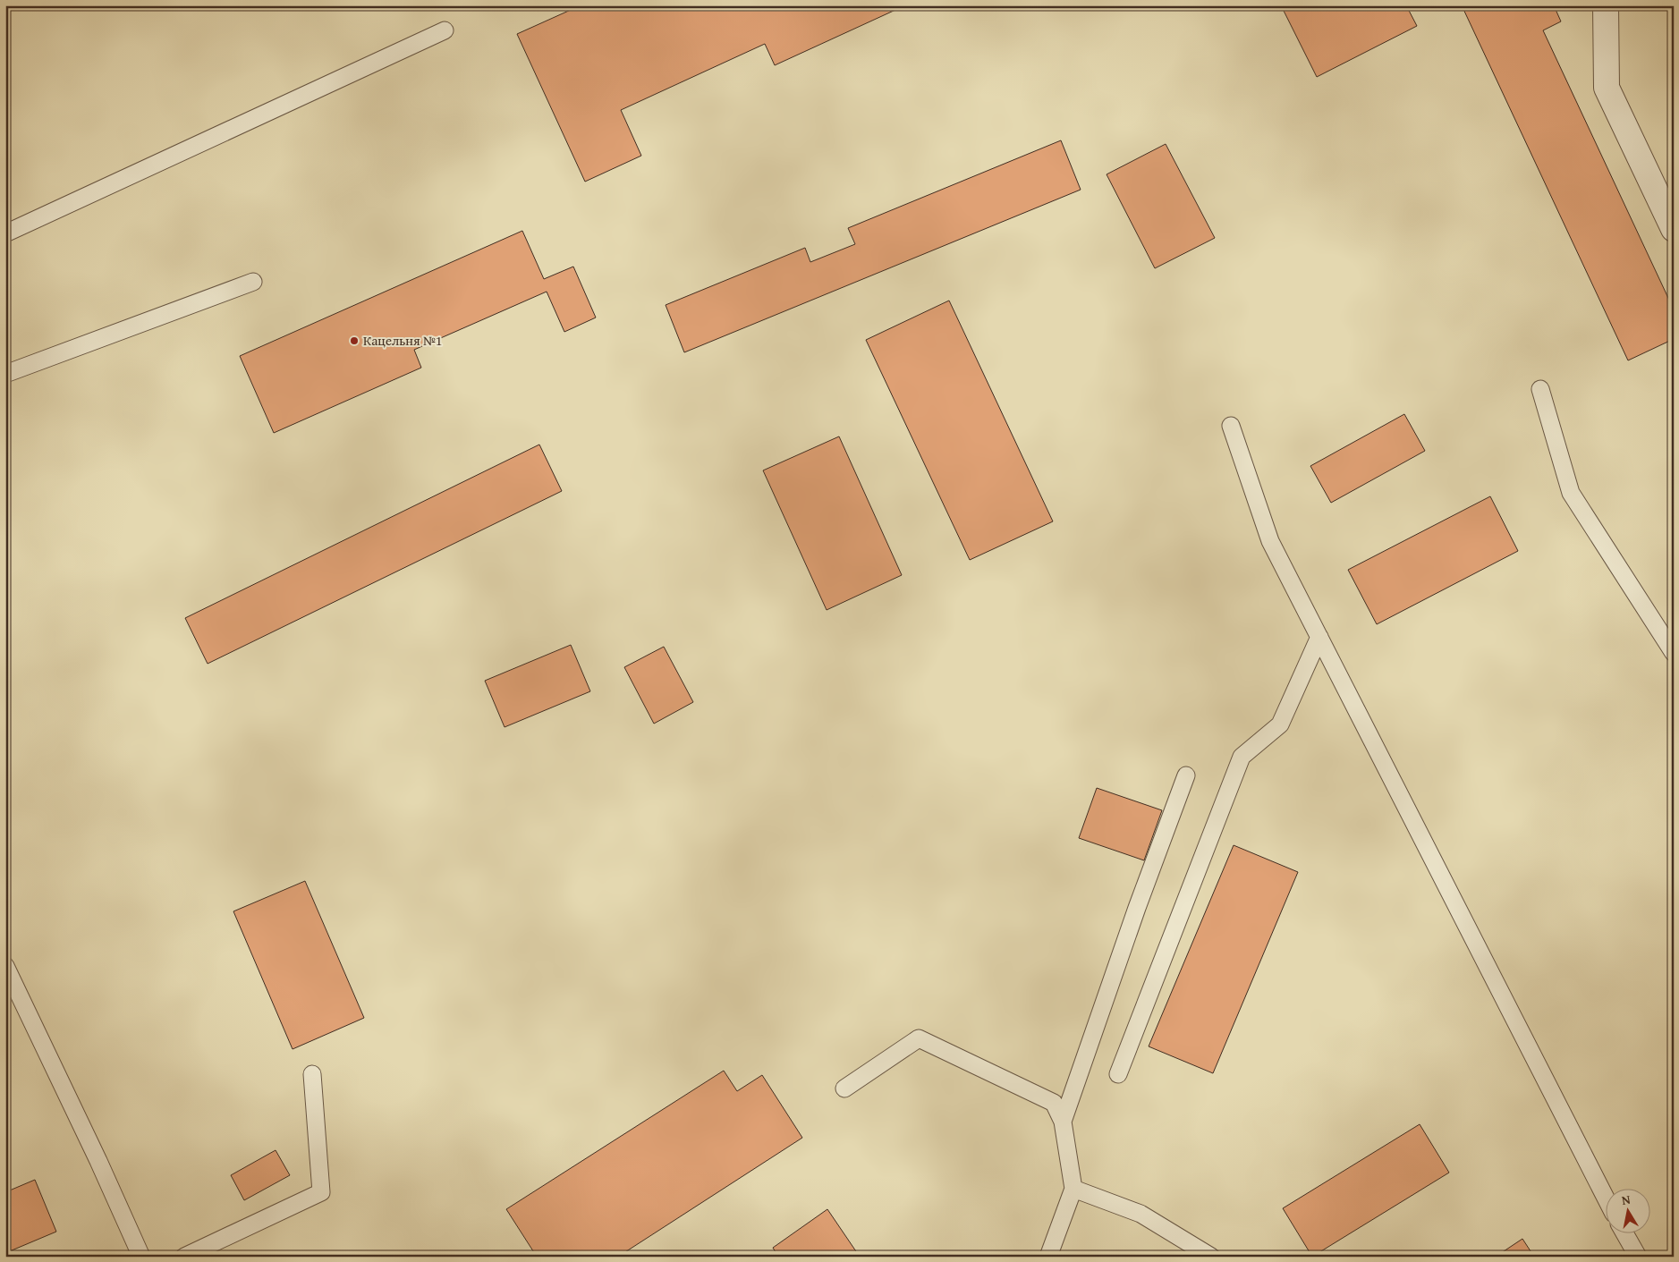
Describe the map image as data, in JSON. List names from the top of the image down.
{
  "places": ["Кацельня №1"],
  "north": "top"
}
